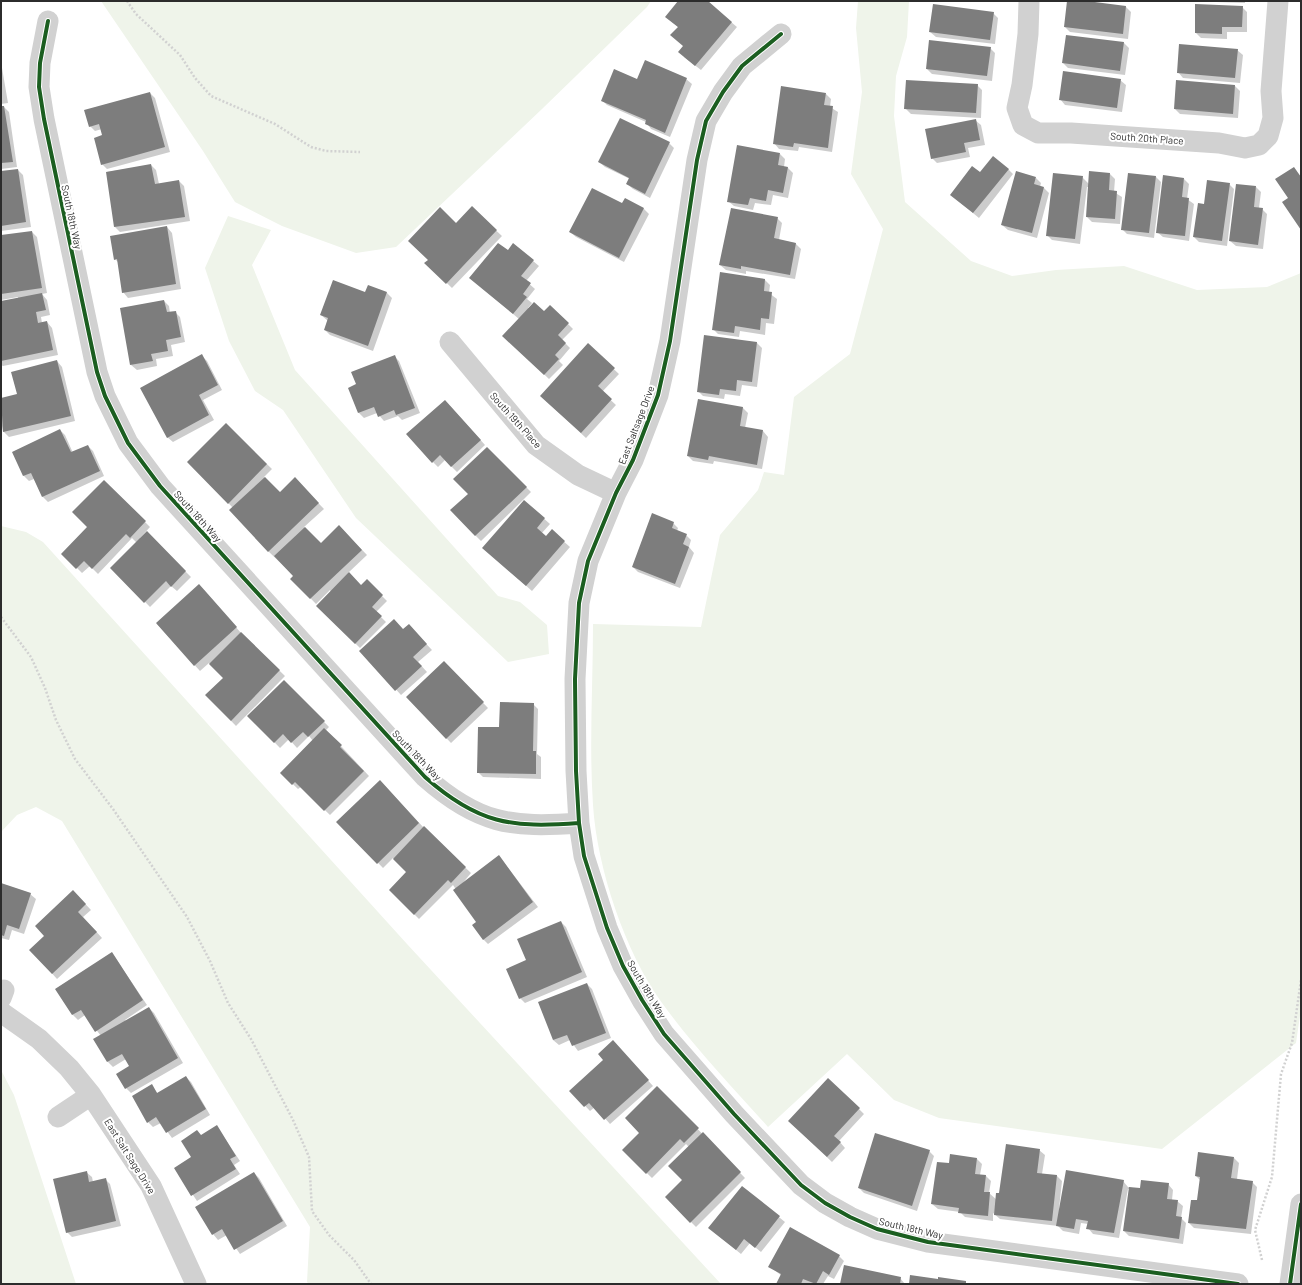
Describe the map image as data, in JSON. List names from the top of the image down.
{
  "streets": {
    "street": [
      "South 20th Place",
      "South 18th Way",
      "South 19th Place",
      "East Saltsage Drive",
      "East Salt Sage Drive"
    ]
  },
  "crossings": [
    ["South 18th Way", "East Saltsage Drive"],
    ["South 19th Place", "East Saltsage Drive"]
  ]
}
